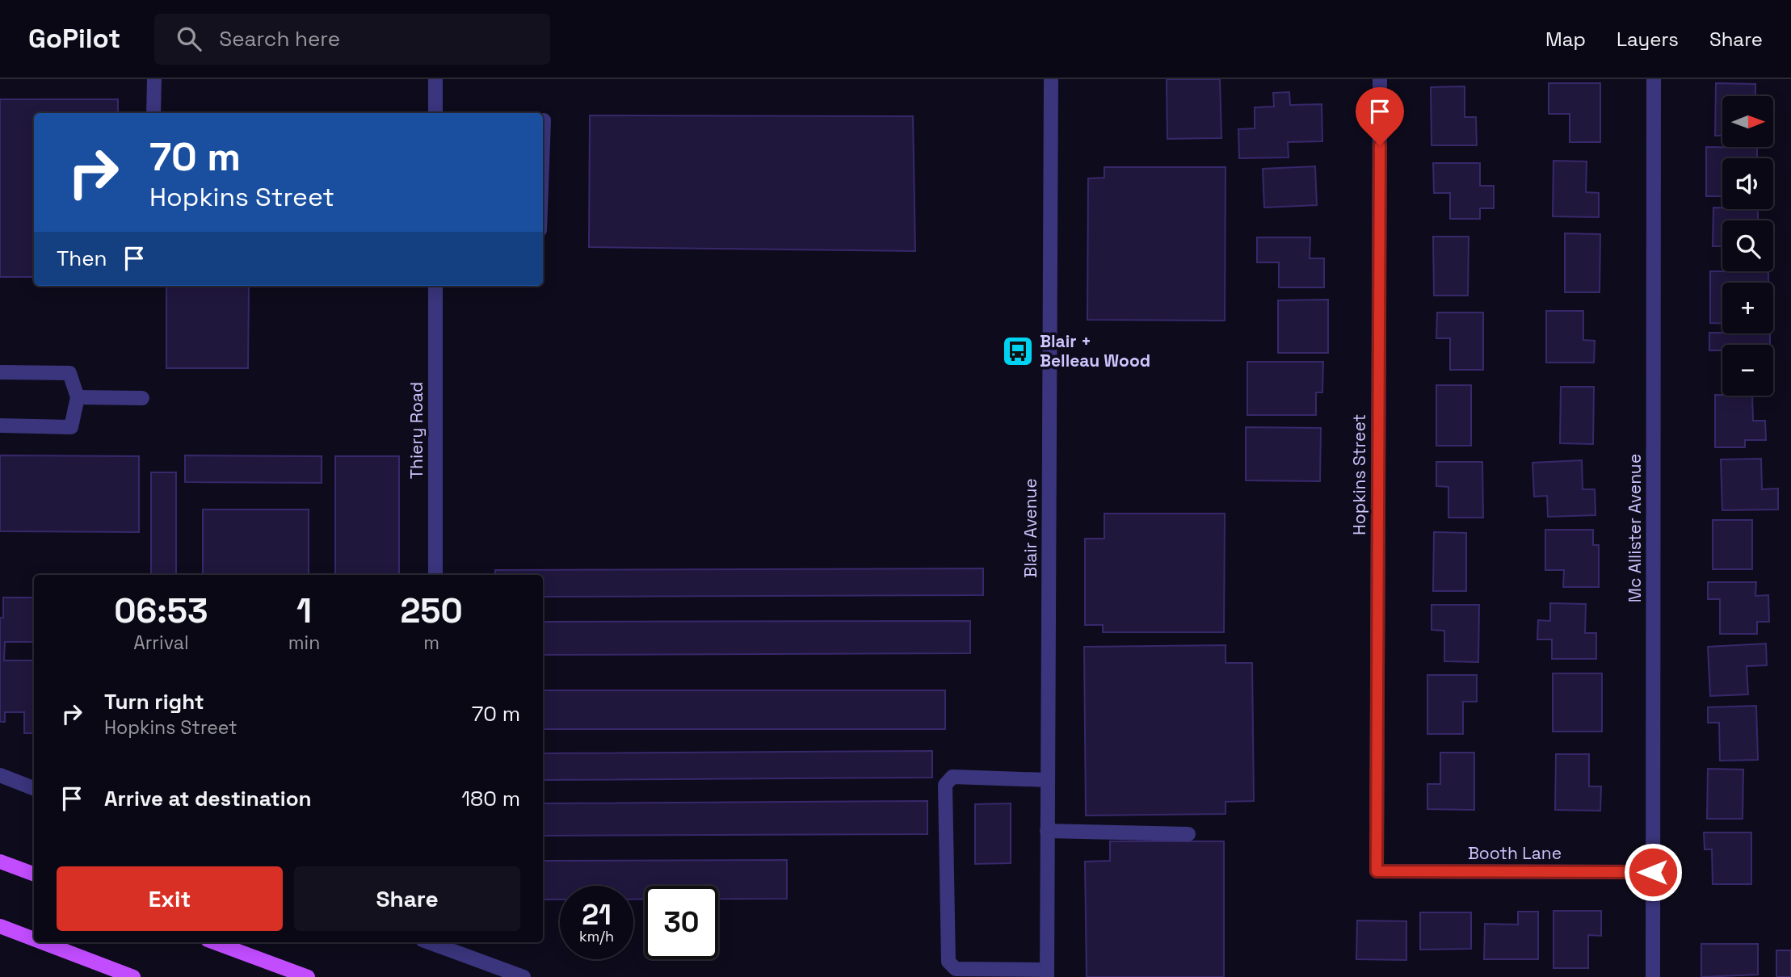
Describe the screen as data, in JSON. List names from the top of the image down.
{
  "streets": {
    "street": [
      "Thiery Road",
      "Hopkins Street",
      "Blair Avenue",
      "Mc Allister Avenue",
      "Booth Lane"
    ]
  },
  "crossings": [
    ["Hopkins Street", "Booth Lane"],
    ["Mc Allister Avenue", "Booth Lane"]
  ],
  "places": {
    "bus stop": ["Blair + Belleau Wood"]
  },
  "north": "right",
  "page": {
    "header": "GoPilot",
    "search": "Search here",
    "nav": ["Map", "Layers", "Share"],
    "map_buttons": ["+", "−"],
    "turn": ["70 m", "Hopkins Street"],
    "then": "Then",
    "eta": [
      "06:53",
      "Arrival",
      "1",
      "min",
      "250",
      "m"
    ],
    "list": [
      {
        "name": "Turn right",
        "note": "Hopkins Street",
        "value": "70 m"
      },
      {
        "name": "Arrive at destination",
        "value": "180 m"
      }
    ],
    "buttons": ["Exit", "Share"],
    "speed": "21 km/h",
    "limit": "30"
  }
}
